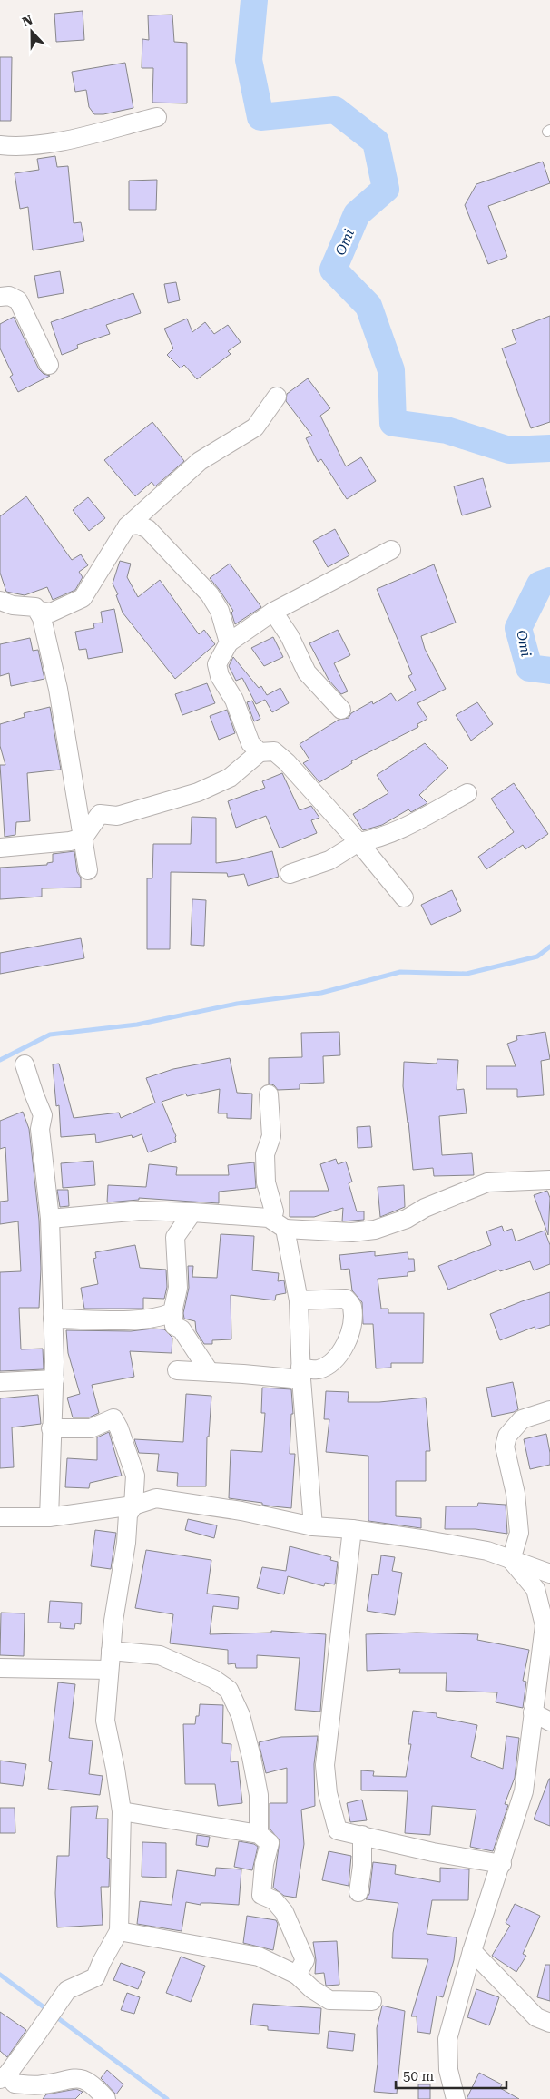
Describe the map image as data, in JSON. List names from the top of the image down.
{
  "water": ["Omi"],
  "scale_bar": "50 m",
  "north": "top"
}
